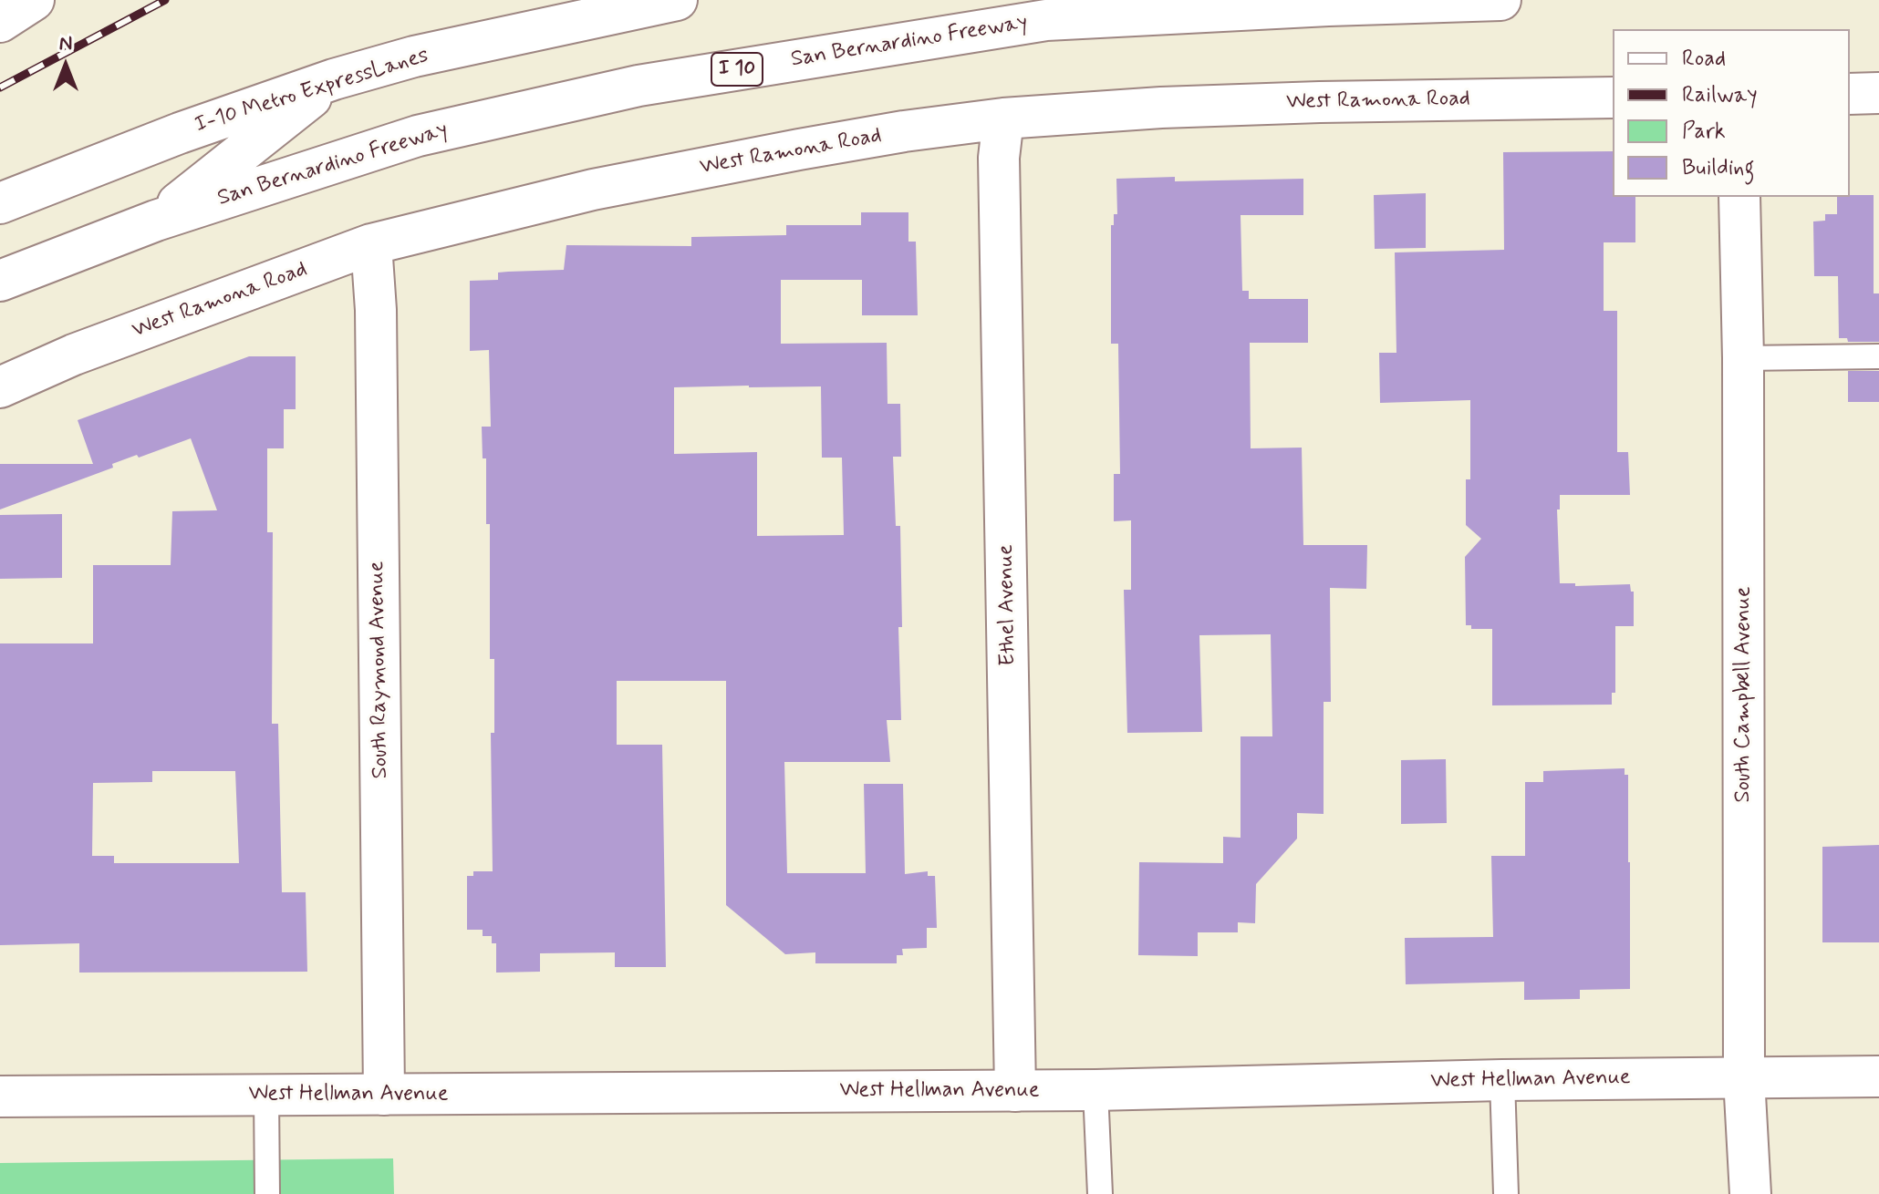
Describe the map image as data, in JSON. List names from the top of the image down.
{
  "streets": {
    "main road": [
      "San Bernardino Freeway",
      "I 10",
      "I-10 Metro ExpressLanes",
      "West Ramona Road",
      "Ethel Avenue",
      "South Raymond Avenue",
      "South Campbell Avenue",
      "West Hellman Avenue"
    ]
  },
  "crossings": [
    ["West Ramona Road", "Ethel Avenue"],
    ["West Ramona Road", "South Raymond Avenue"],
    ["Ethel Avenue", "West Hellman Avenue"],
    ["South Raymond Avenue", "West Hellman Avenue"],
    ["South Campbell Avenue", "West Hellman Avenue"]
  ],
  "legend": [
    "Road",
    "Railway",
    "Park",
    "Building"
  ],
  "north": "top"
}
